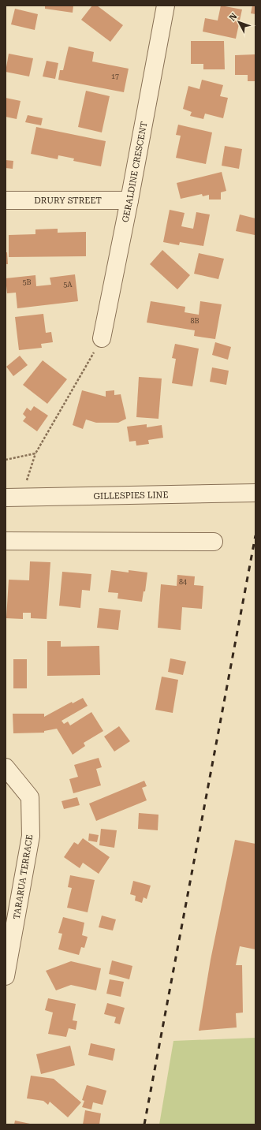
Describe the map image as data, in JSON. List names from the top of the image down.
{
  "streets": {
    "street": [
      "GERALDINE CRESCENT",
      "DRURY STREET",
      "GILLESPIES LINE",
      "TARARUA TERRACE"
    ]
  },
  "crossings": [
    ["GERALDINE CRESCENT", "DRURY STREET"]
  ],
  "house_numbers": [
    "17",
    "5B",
    "5A",
    "8B",
    "84"
  ],
  "north": "top left"
}
